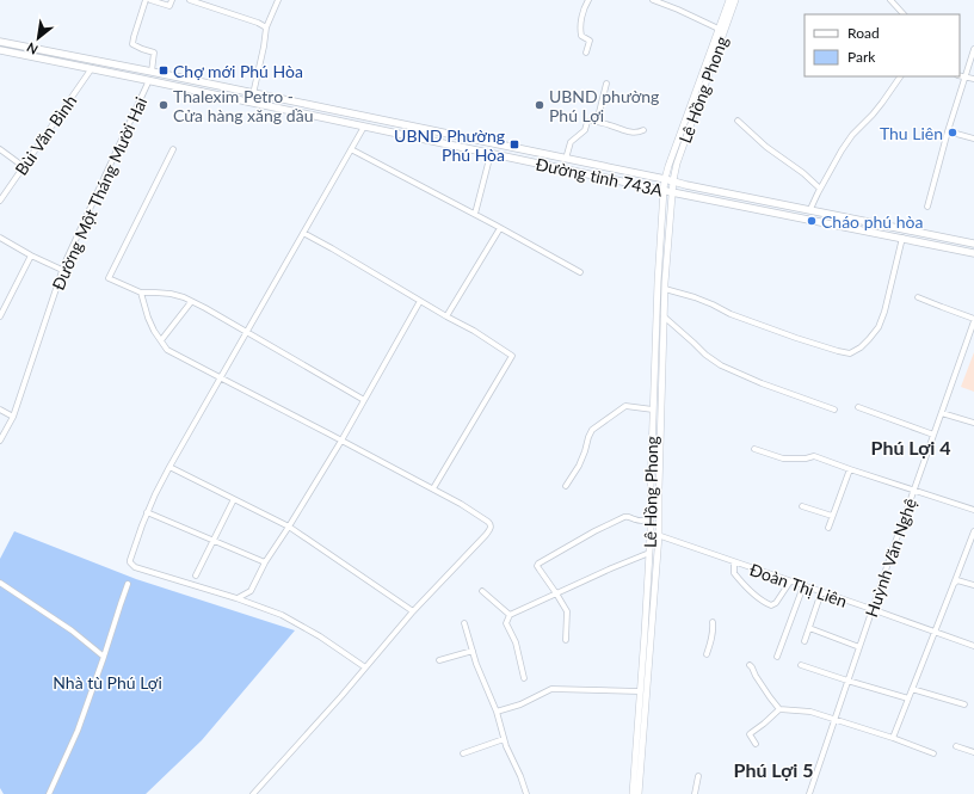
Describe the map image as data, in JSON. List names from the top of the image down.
{
  "streets": {
    "main road": ["Đường tỉnh 743A"],
    "street": [
      "Lê Hồng Phong",
      "Bùi Văn Bình",
      "Đường Một Tháng Mười Hai",
      "Huỳnh Văn Nghệ",
      "Đoàn Thị Liên"
    ]
  },
  "crossings": [
    ["Lê Hồng Phong", "Đường tỉnh 743A"],
    ["Lê Hồng Phong", "Đoàn Thị Liên"],
    ["Bùi Văn Bình", "Đường tỉnh 743A"],
    ["Đường tỉnh 743A", "Đường Một Tháng Mười Hai"],
    ["Huỳnh Văn Nghệ", "Đoàn Thị Liên"]
  ],
  "districts": ["Phú Lợi 4", "Phú Lợi 5"],
  "parks": ["Nhà tù Phú Lợi"],
  "places": {
    "transit": ["Chợ mới Phú Hòa", "UBND Phường Phú Hòa"],
    "other": [
      "Thalexim Petro - Cửa hàng xăng dầu",
      "UBND phường Phú Lợi",
      "Thu Liên",
      "Cháo phú hòa"
    ]
  },
  "legend": ["Road", "Park"],
  "north": "bottom left"
}
